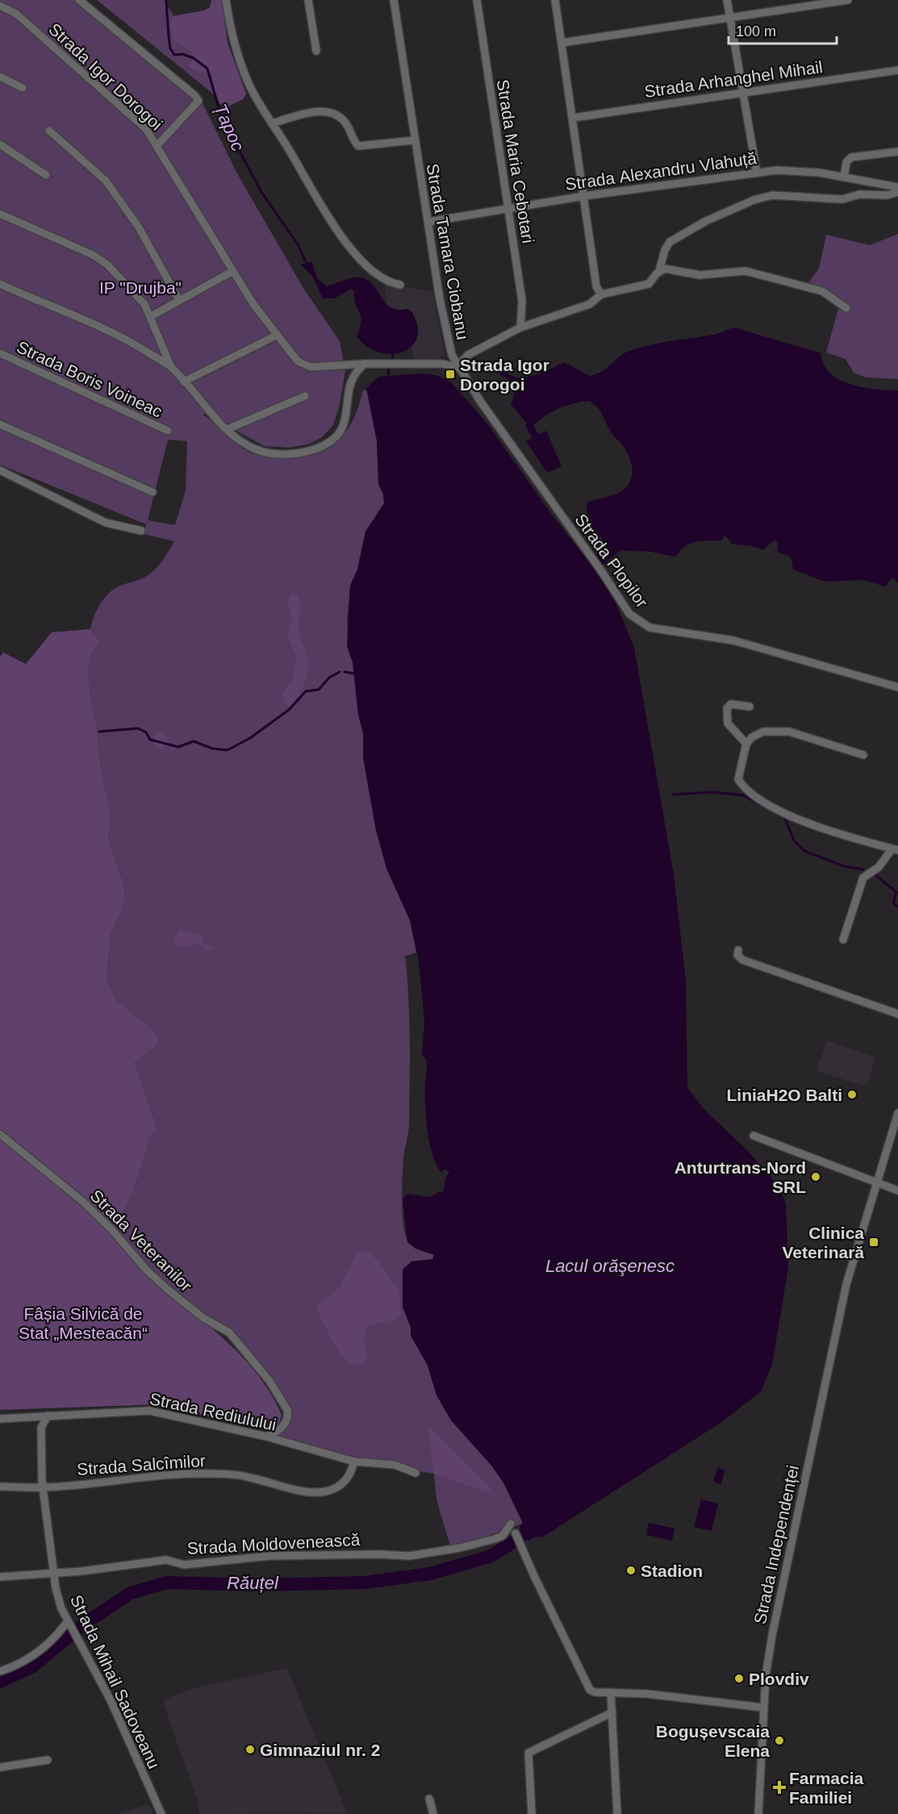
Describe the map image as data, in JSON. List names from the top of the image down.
{
  "streets": {
    "street": [
      "Strada Igor Dorogoi",
      "Strada Arhanghel Mihail",
      "Strada Maria Cebotari",
      "Strada Аlexandru Vlahuță",
      "Strada Tamara Ciobanu",
      "Strada Boris Voineac",
      "Strada Plopilor",
      "Strada Veteranilor",
      "Strada Rediulului",
      "Strada Salcîmilor",
      "Strada Moldovenească",
      "Strada Independenței",
      "Strada Mihail Sadoveanu"
    ]
  },
  "crossings": [
    ["Strada Igor Dorogoi", "Strada Tamara Ciobanu"],
    ["Strada Igor Dorogoi", "Strada Plopilor"],
    ["Strada Maria Cebotari", "Strada Аlexandru Vlahuță"],
    ["Strada Аlexandru Vlahuță", "Strada Tamara Ciobanu"],
    ["Strada Tamara Ciobanu", "Strada Plopilor"],
    ["Strada Veteranilor", "Strada Rediulului"],
    ["Strada Rediulului", "Strada Salcîmilor"],
    ["Strada Rediulului", "Strada Mihail Sadoveanu"],
    ["Strada Salcîmilor", "Strada Mihail Sadoveanu"],
    ["Strada Moldovenească", "Strada Mihail Sadoveanu"]
  ],
  "water": ["Țapoc", "Lacul orăşenesc", "Răuțel"],
  "parks": ["IP \"Drujba\"", "Fâșia Silvică de Stat „Mesteacăn“"],
  "places": {
    "transit": ["Strada Igor Dorogoi", "Clinica Veterinară"],
    "other": [
      "LiniaH2O Balti",
      "Anturtrans-Nord SRL",
      "Stadion",
      "Plovdiv",
      "Bogușevscaia Elena",
      "Gimnaziul nr. 2"
    ],
    "health": ["Farmacia Familiei"]
  },
  "scale_bar": "100 m"
}
